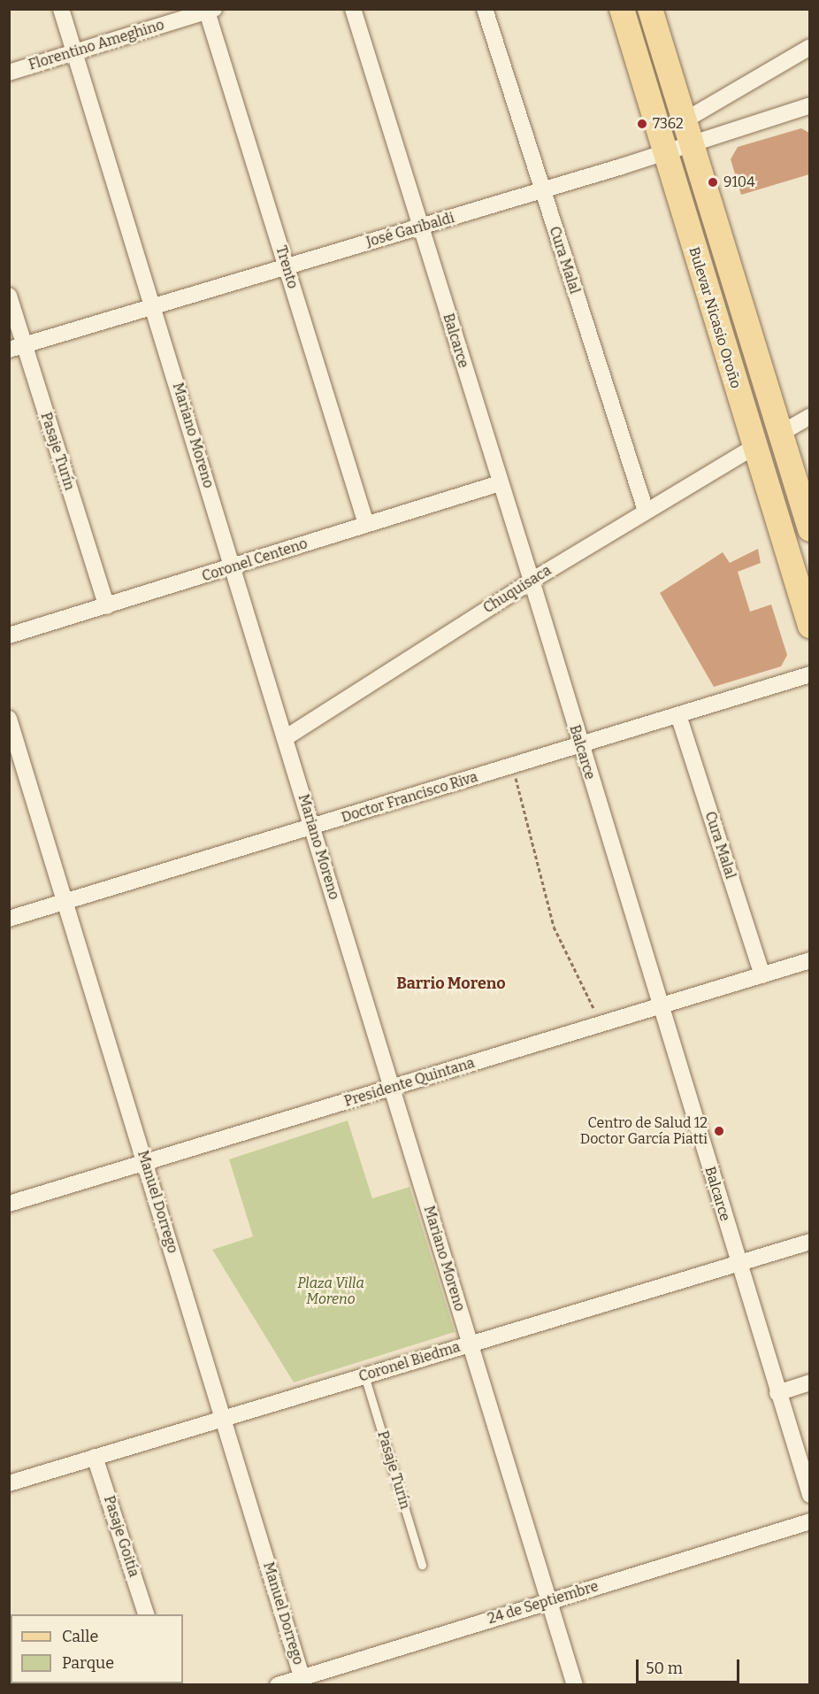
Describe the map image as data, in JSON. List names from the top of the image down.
{
  "streets": {
    "main road": ["Bulevar Nicasio Oroño"],
    "street": [
      "Florentino Ameghino",
      "José Garibaldi",
      "Cura Malal",
      "Trento",
      "Balcarce",
      "Mariano Moreno",
      "Pasaje Turín",
      "Coronel Centeno",
      "Chuquisaca",
      "Doctor Francisco Riva",
      "Presidente Quintana",
      "Manuel Dorrego",
      "Coronel Biedma",
      "Pasaje Goitía",
      "24 de Septiembre"
    ]
  },
  "crossings": [
    ["Florentino Ameghino", "Trento"],
    ["Florentino Ameghino", "Mariano Moreno"],
    ["José Garibaldi", "Cura Malal"],
    ["José Garibaldi", "Trento"],
    ["José Garibaldi", "Bulevar Nicasio Oroño"],
    ["José Garibaldi", "Balcarce"],
    ["José Garibaldi", "Mariano Moreno"],
    ["José Garibaldi", "Pasaje Turín"],
    ["Cura Malal", "Chuquisaca"],
    ["Cura Malal", "Doctor Francisco Riva"],
    ["Cura Malal", "Presidente Quintana"],
    ["Trento", "Coronel Centeno"],
    ["Bulevar Nicasio Oroño", "Chuquisaca"],
    ["Balcarce", "Coronel Centeno"],
    ["Balcarce", "Chuquisaca"],
    ["Balcarce", "Doctor Francisco Riva"],
    ["Balcarce", "Presidente Quintana"],
    ["Balcarce", "Coronel Biedma"],
    ["Mariano Moreno", "Coronel Centeno"],
    ["Mariano Moreno", "Chuquisaca"],
    ["Mariano Moreno", "Doctor Francisco Riva"],
    ["Mariano Moreno", "Presidente Quintana"],
    ["Mariano Moreno", "Coronel Biedma"],
    ["Mariano Moreno", "24 de Septiembre"],
    ["Pasaje Turín", "Coronel Centeno"],
    ["Pasaje Turín", "Coronel Biedma"],
    ["Doctor Francisco Riva", "Manuel Dorrego"],
    ["Presidente Quintana", "Manuel Dorrego"],
    ["Manuel Dorrego", "Coronel Biedma"],
    ["Manuel Dorrego", "24 de Septiembre"],
    ["Coronel Biedma", "Pasaje Goitía"]
  ],
  "districts": ["Barrio Moreno"],
  "parks": ["Plaza Villa Moreno"],
  "places": ["7362", "9104", "Centro de Salud 12 Doctor García Piatti"],
  "legend": ["Calle", "Parque"],
  "scale_bar": "50 m"
}
